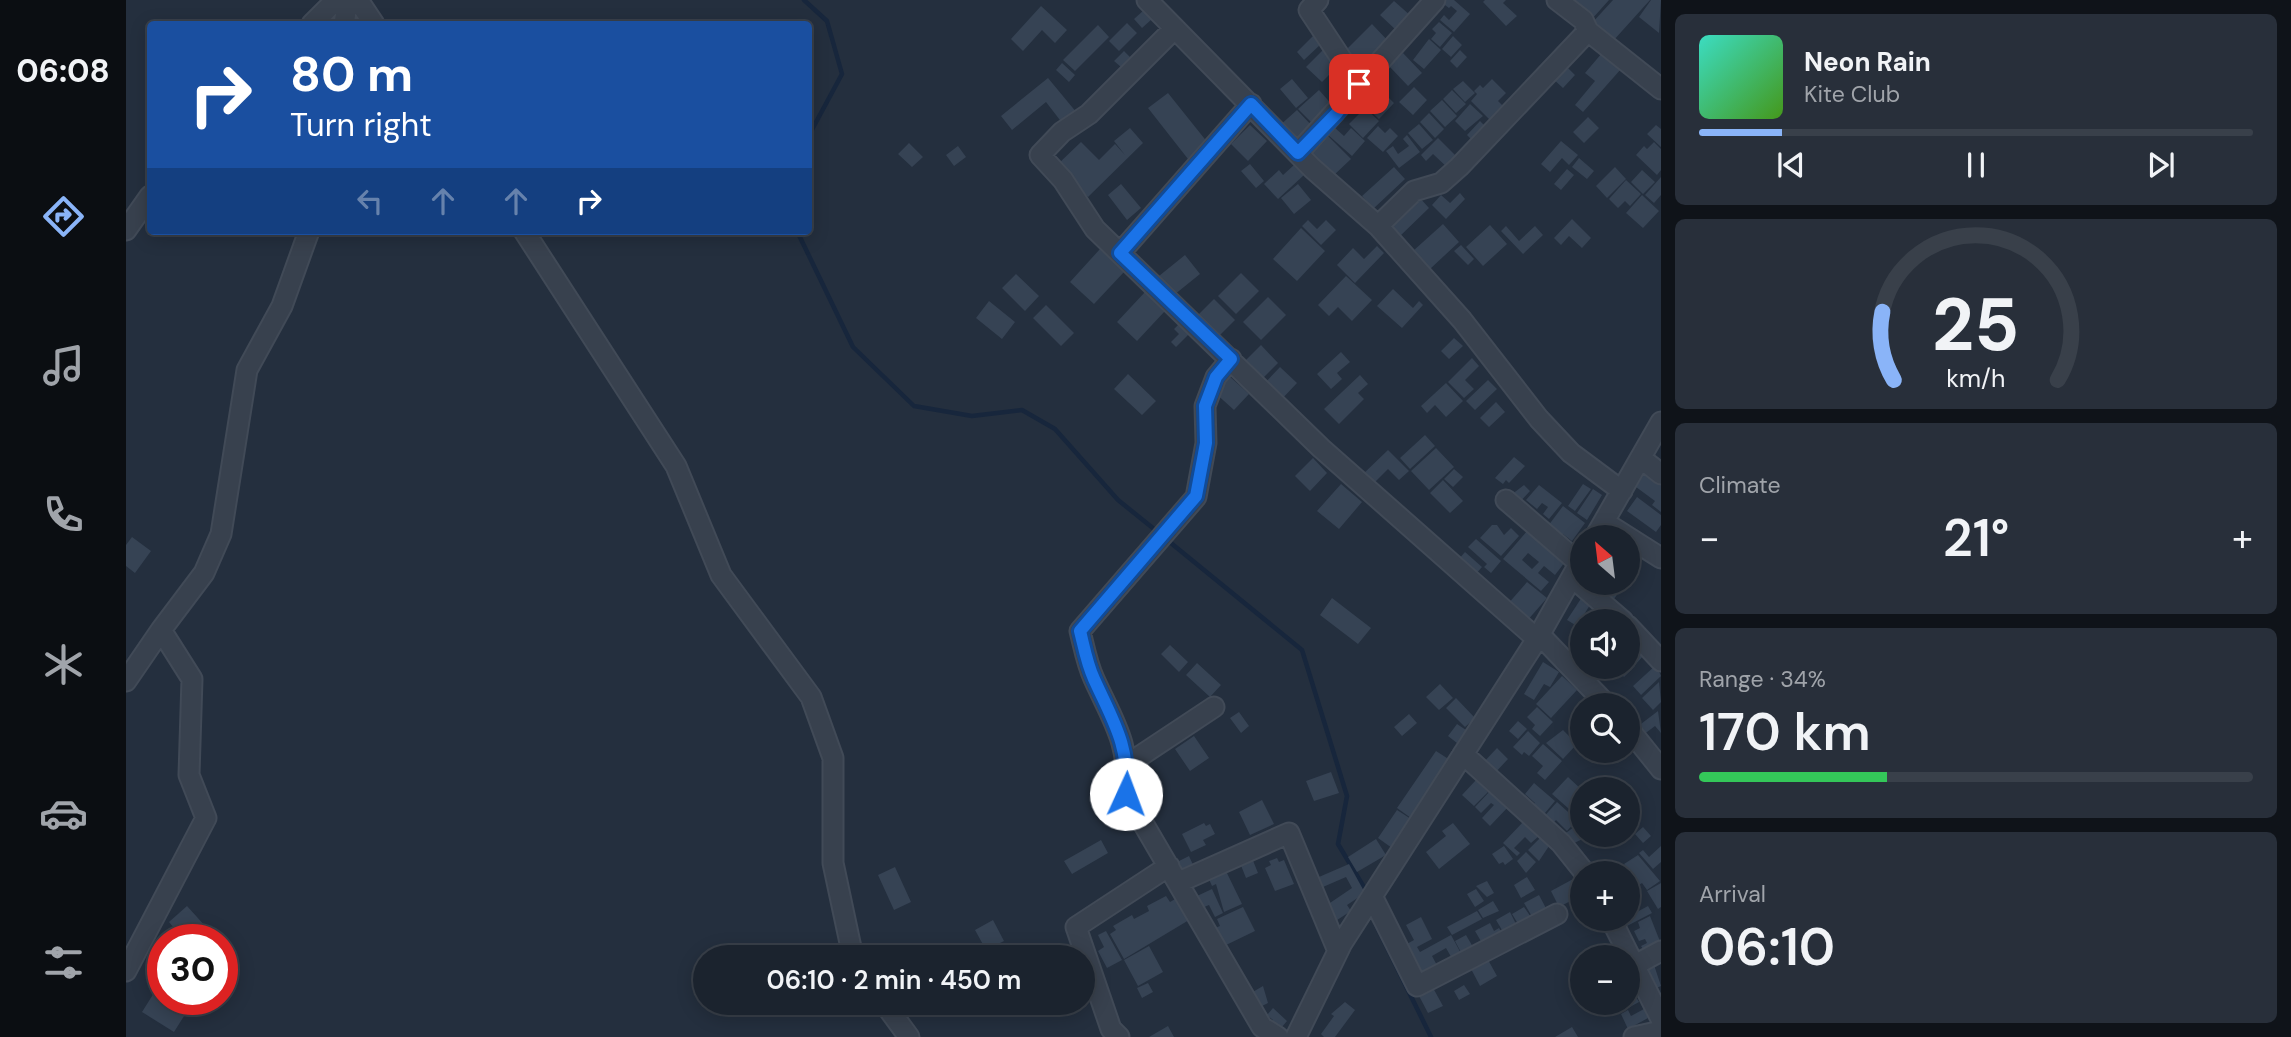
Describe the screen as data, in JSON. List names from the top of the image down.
{
  "north": "top left",
  "page": {
    "tabs": "06:08",
    "turn": ["80 m", "Turn right"],
    "song": ["Neon Rain", "Kite Club"],
    "tile": [
      "Climate",
      ["Range · 34%", "170 km"],
      ["Arrival", "06:10"]
    ],
    "heat": ["−", "21°", "+"],
    "map_buttons": ["+", "−"],
    "limit": "30",
    "trip": "06:10 · 2 min · 450 m",
    "gauge": ["25", "km/h"]
  }
}
